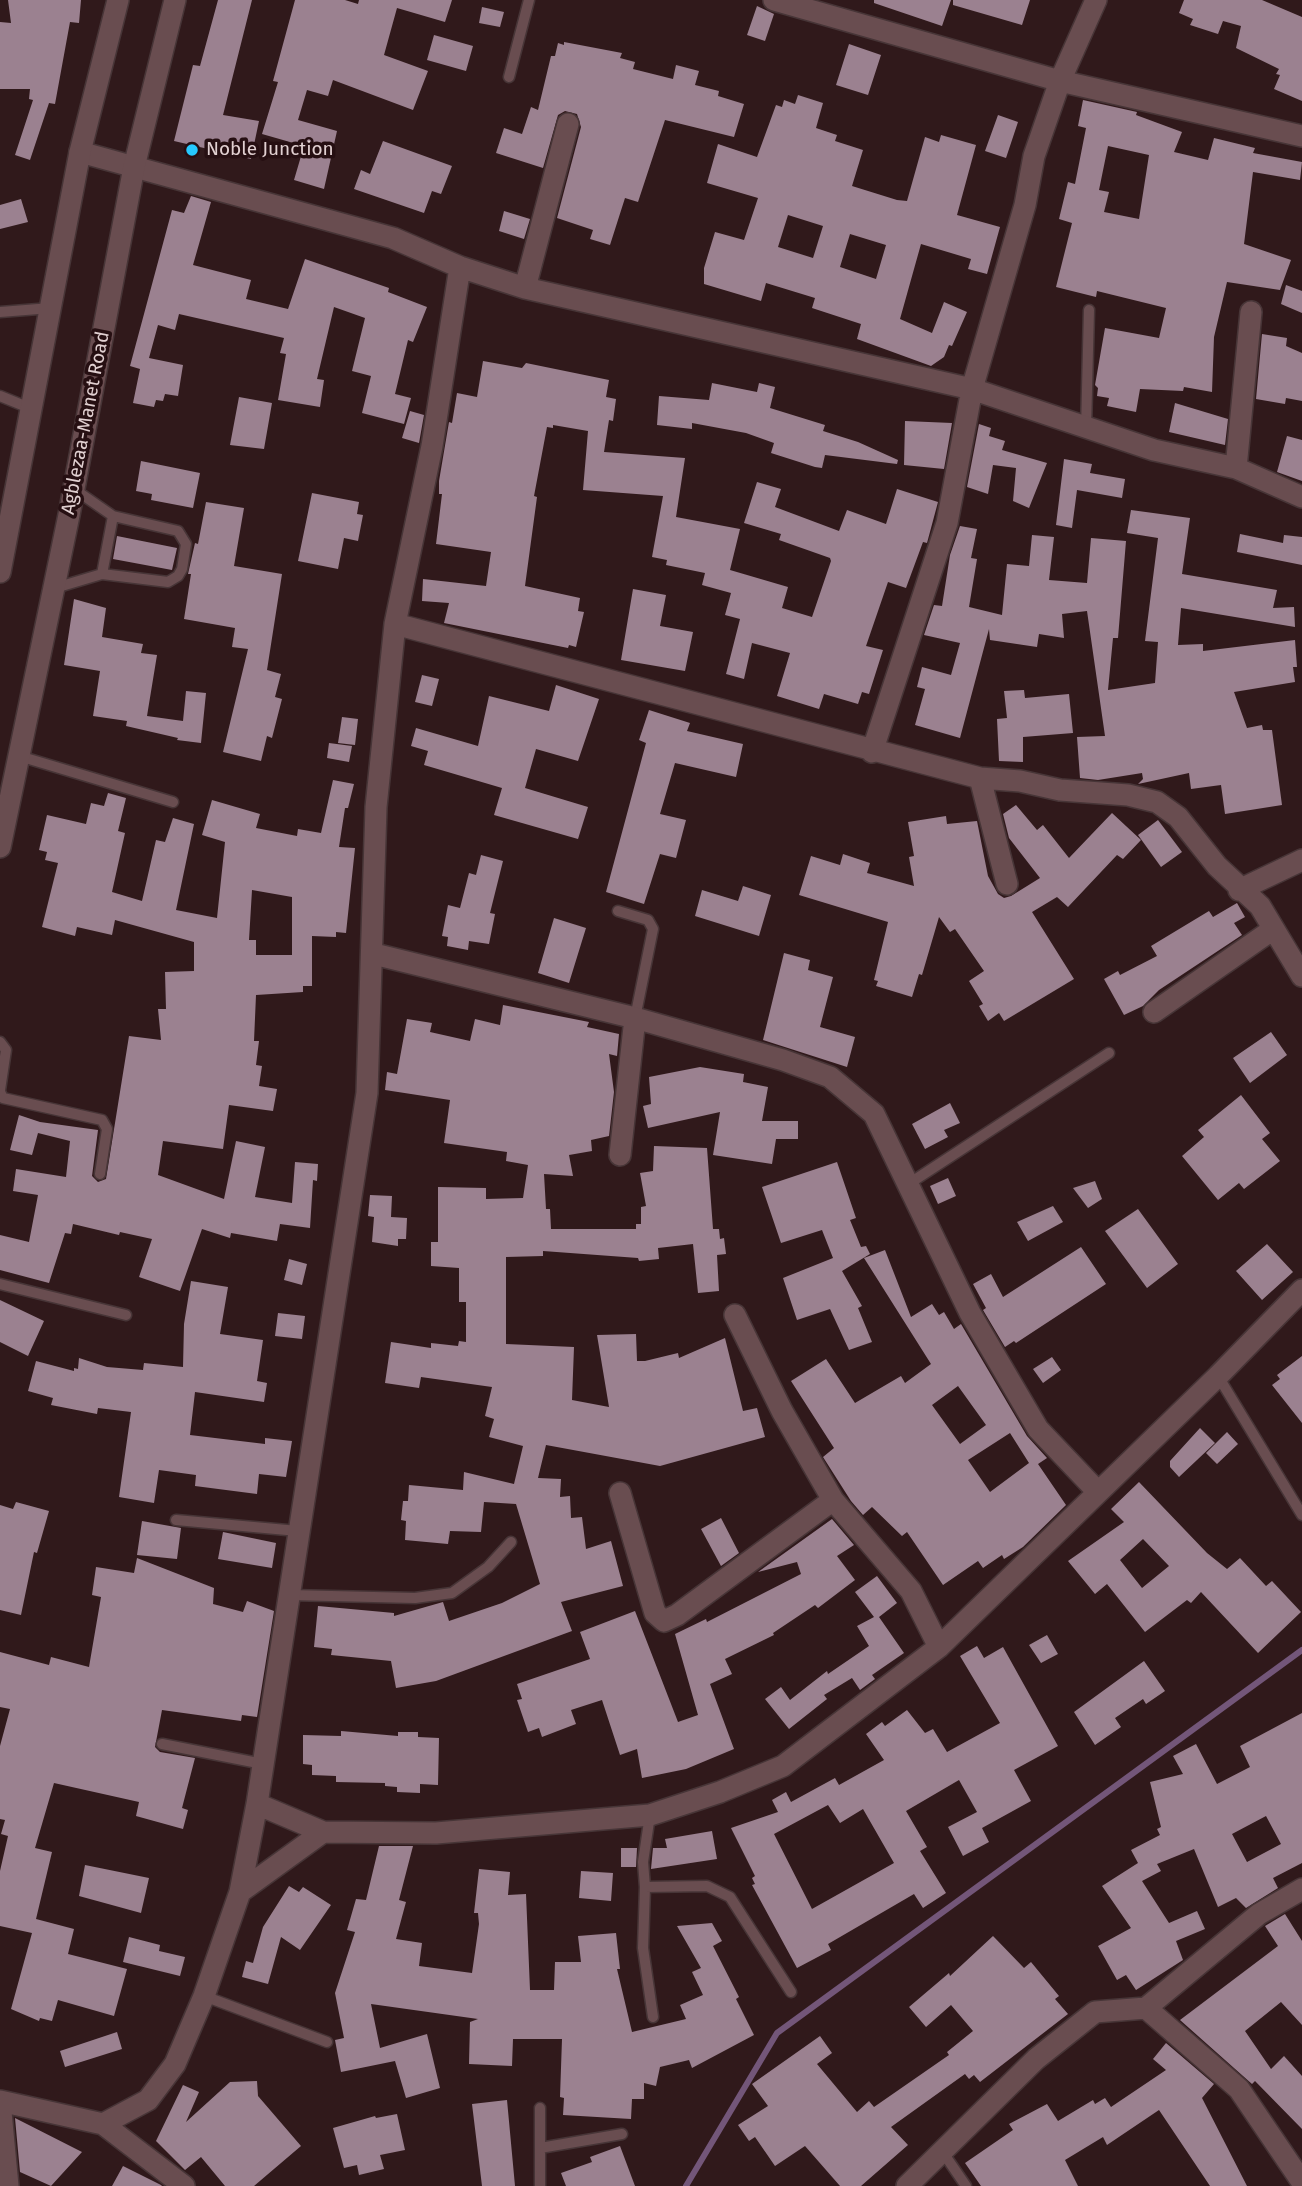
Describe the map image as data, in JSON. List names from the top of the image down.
{
  "streets": {
    "street": ["Agblezaa-Manet Road"]
  },
  "places": ["Noble Junction"]
}
